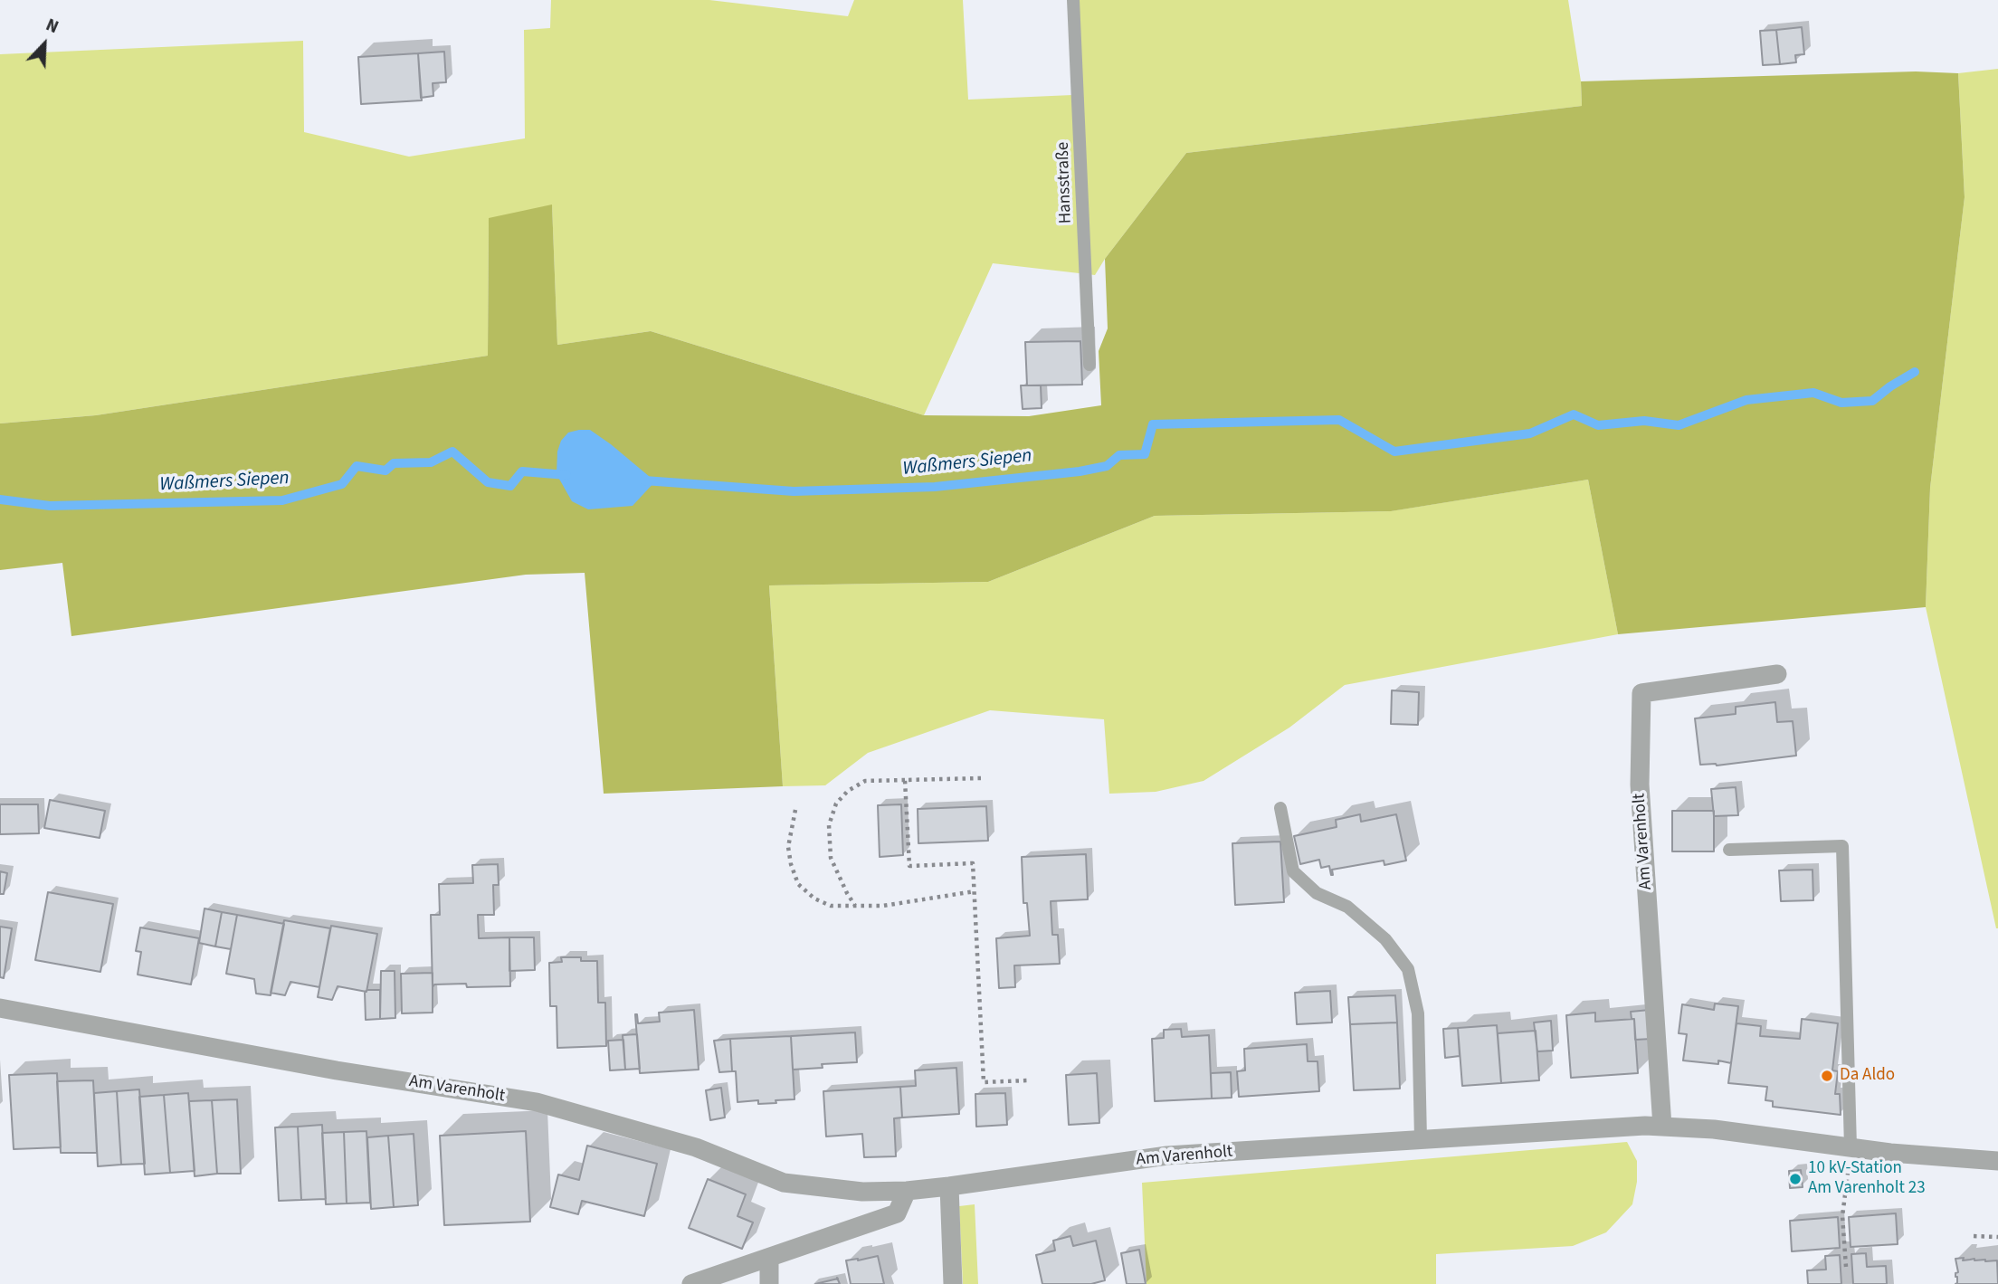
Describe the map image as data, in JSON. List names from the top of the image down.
{
  "streets": {
    "street": ["Am Varenholt"],
    "lane": ["Hansstraße"]
  },
  "water": ["Waßmers Siepen"],
  "places": ["Da Aldo", "10 kV-Station Am Varenholt 23"],
  "north": "top right"
}
